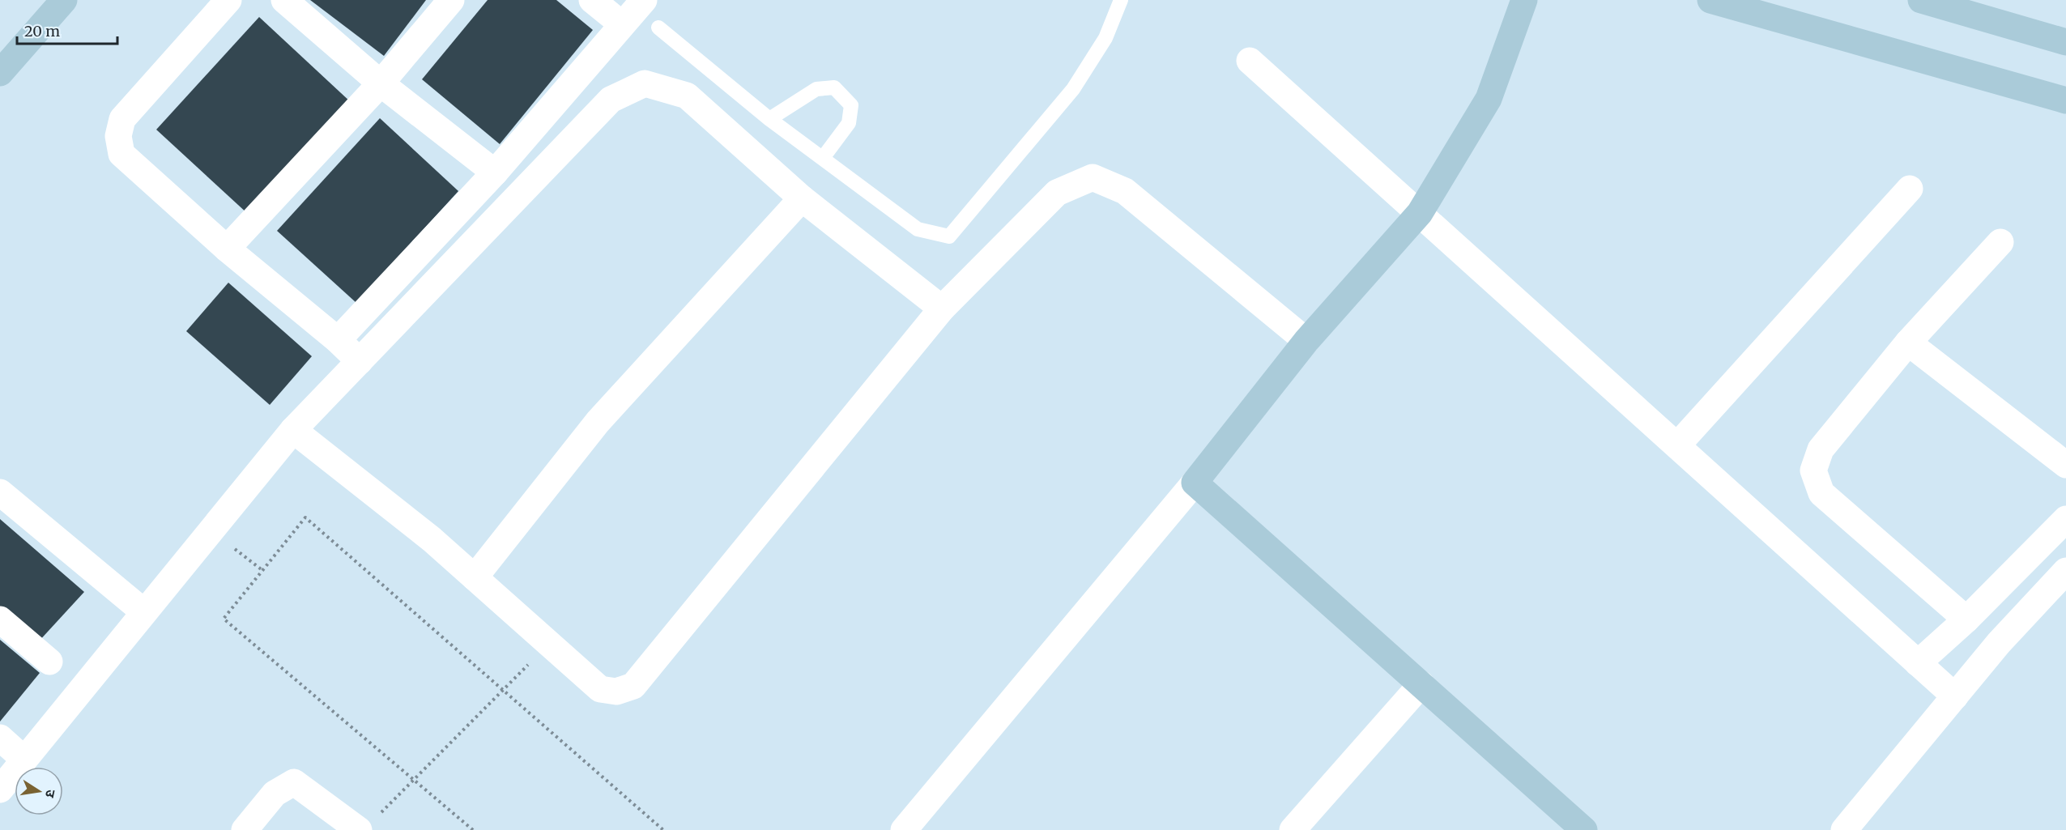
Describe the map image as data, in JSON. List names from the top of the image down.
{
  "scale_bar": "20 m",
  "north": "right"
}
